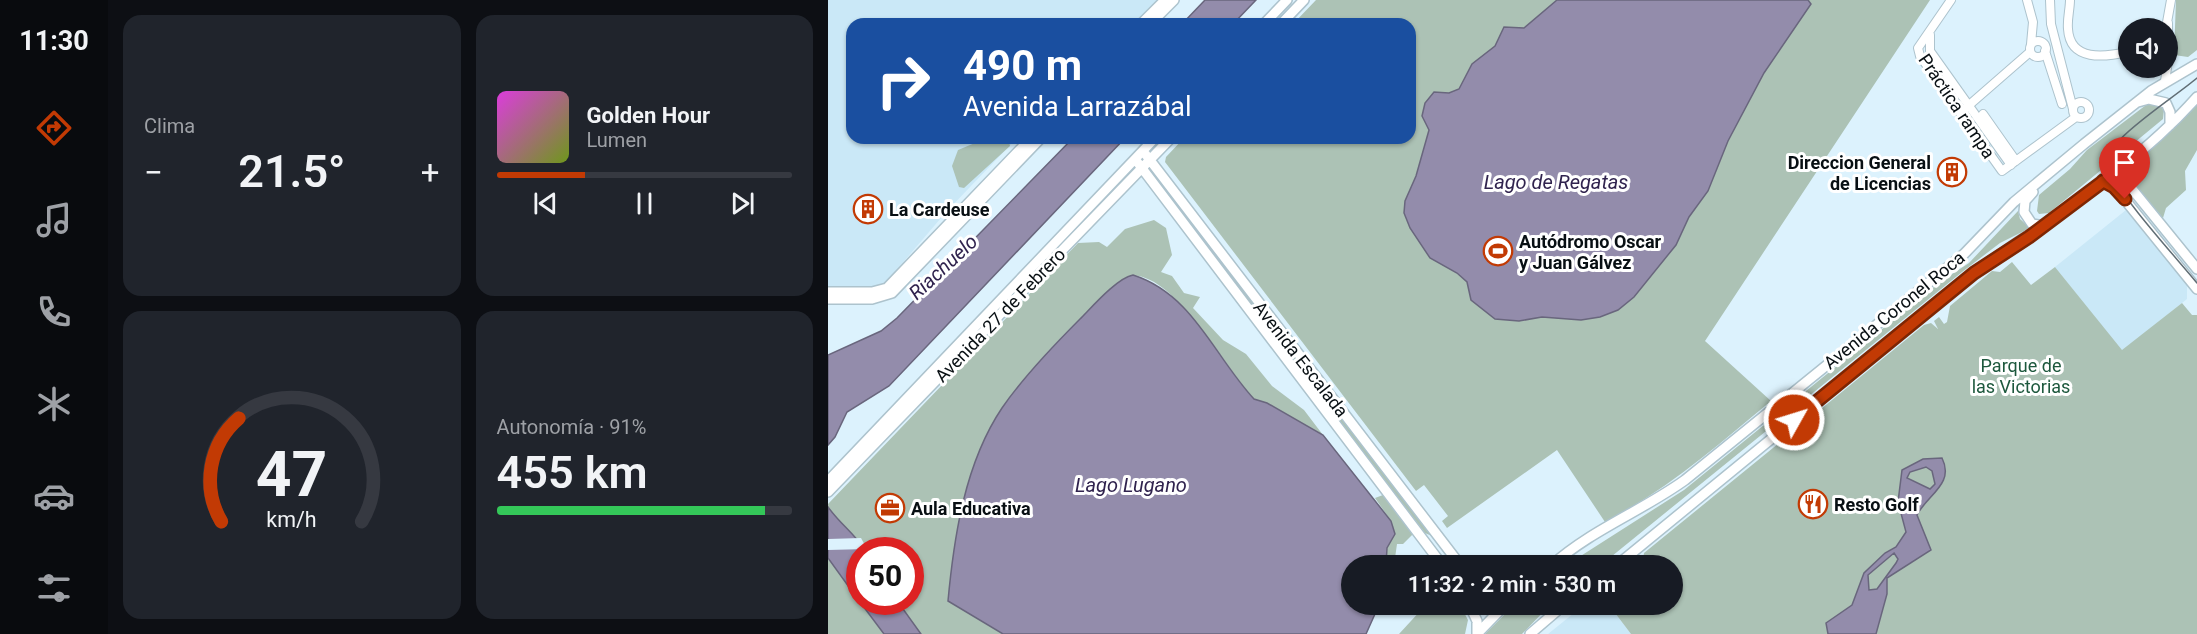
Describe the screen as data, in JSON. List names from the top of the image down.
{
  "streets": {
    "main road": ["Avenida Coronel Roca", "Avenida 27 de Febrero", "Avenida Escalada"],
    "street": ["Práctica rampa"]
  },
  "crossings": [
    ["Avenida 27 de Febrero", "Avenida Escalada"]
  ],
  "water": ["Lago de Regatas", "Riachuelo", "Lago Lugano"],
  "parks": ["Parque de las Victorias"],
  "places": {
    "building": ["Direccion General de Licencias", "La Cardeuse"],
    "sports": ["Autódromo Oscar y Juan Gálvez"],
    "restaurant": ["Resto Golf"],
    "office": ["Aula Educativa"]
  },
  "page": {
    "tabs": "11:30",
    "tile": [
      "Clima",
      ["Autonomía · 91%", "455 km"]
    ],
    "turn": ["490 m", "Avenida Larrazábal"],
    "song": ["Golden Hour", "Lumen"],
    "heat": ["−", "21.5°", "+"],
    "limit": "50",
    "trip": "11:32 · 2 min · 530 m",
    "gauge": ["47", "km/h"]
  }
}
